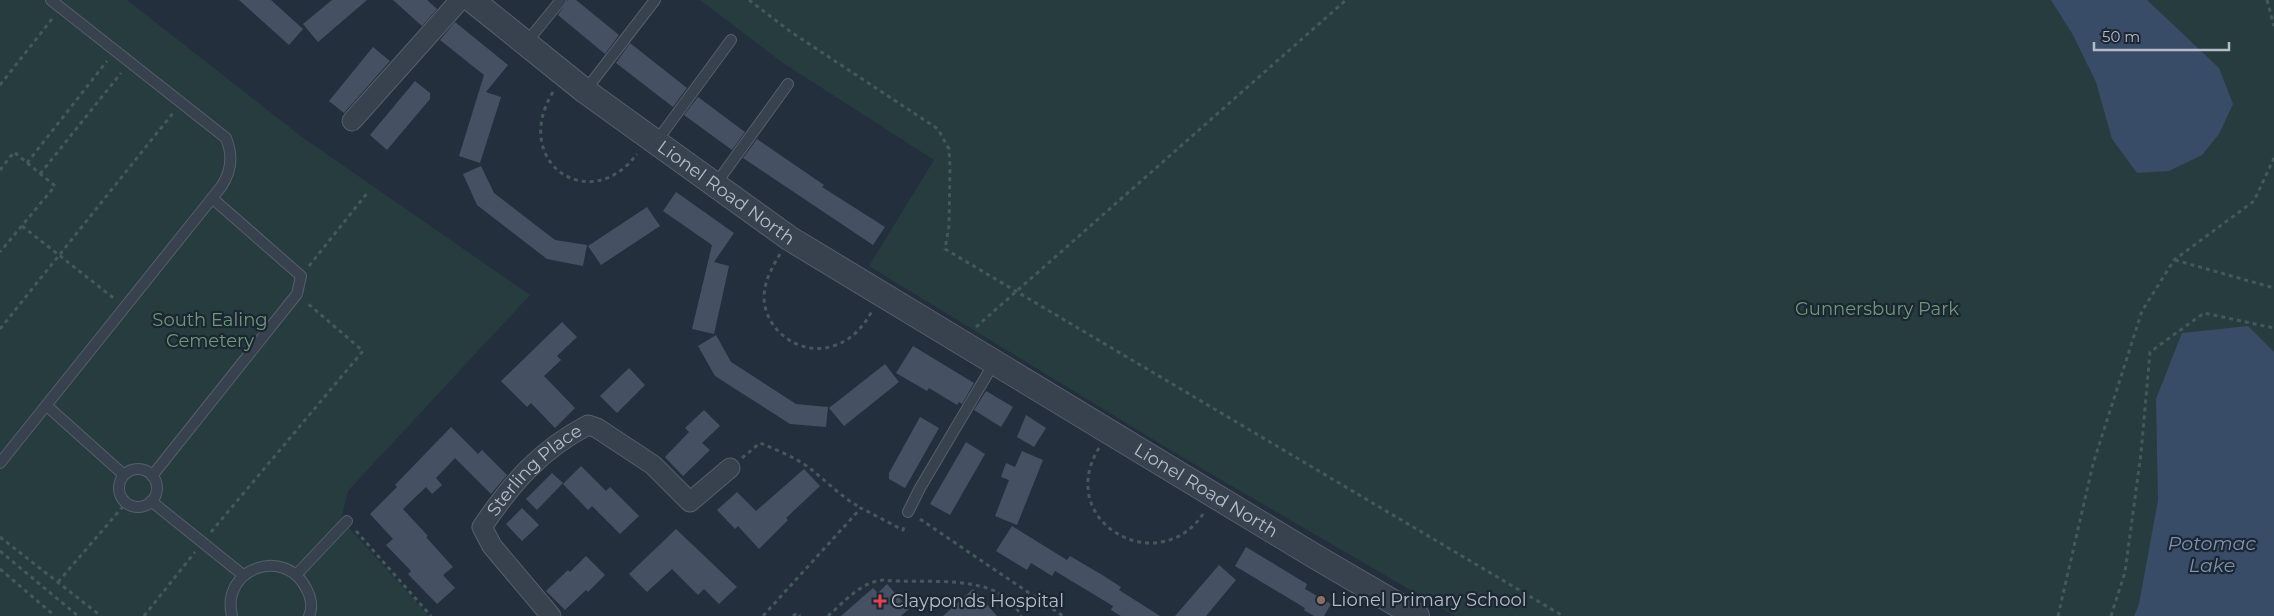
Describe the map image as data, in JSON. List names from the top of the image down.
{
  "streets": {
    "street": ["Lionel Road North", "Sterling Place"]
  },
  "water": ["Potomac Lake"],
  "parks": ["Gunnersbury Park", "South Ealing Cemetery"],
  "places": {
    "other": ["Lionel Primary School"],
    "health": ["Clayponds Hospital"]
  },
  "scale_bar": "50 m"
}
